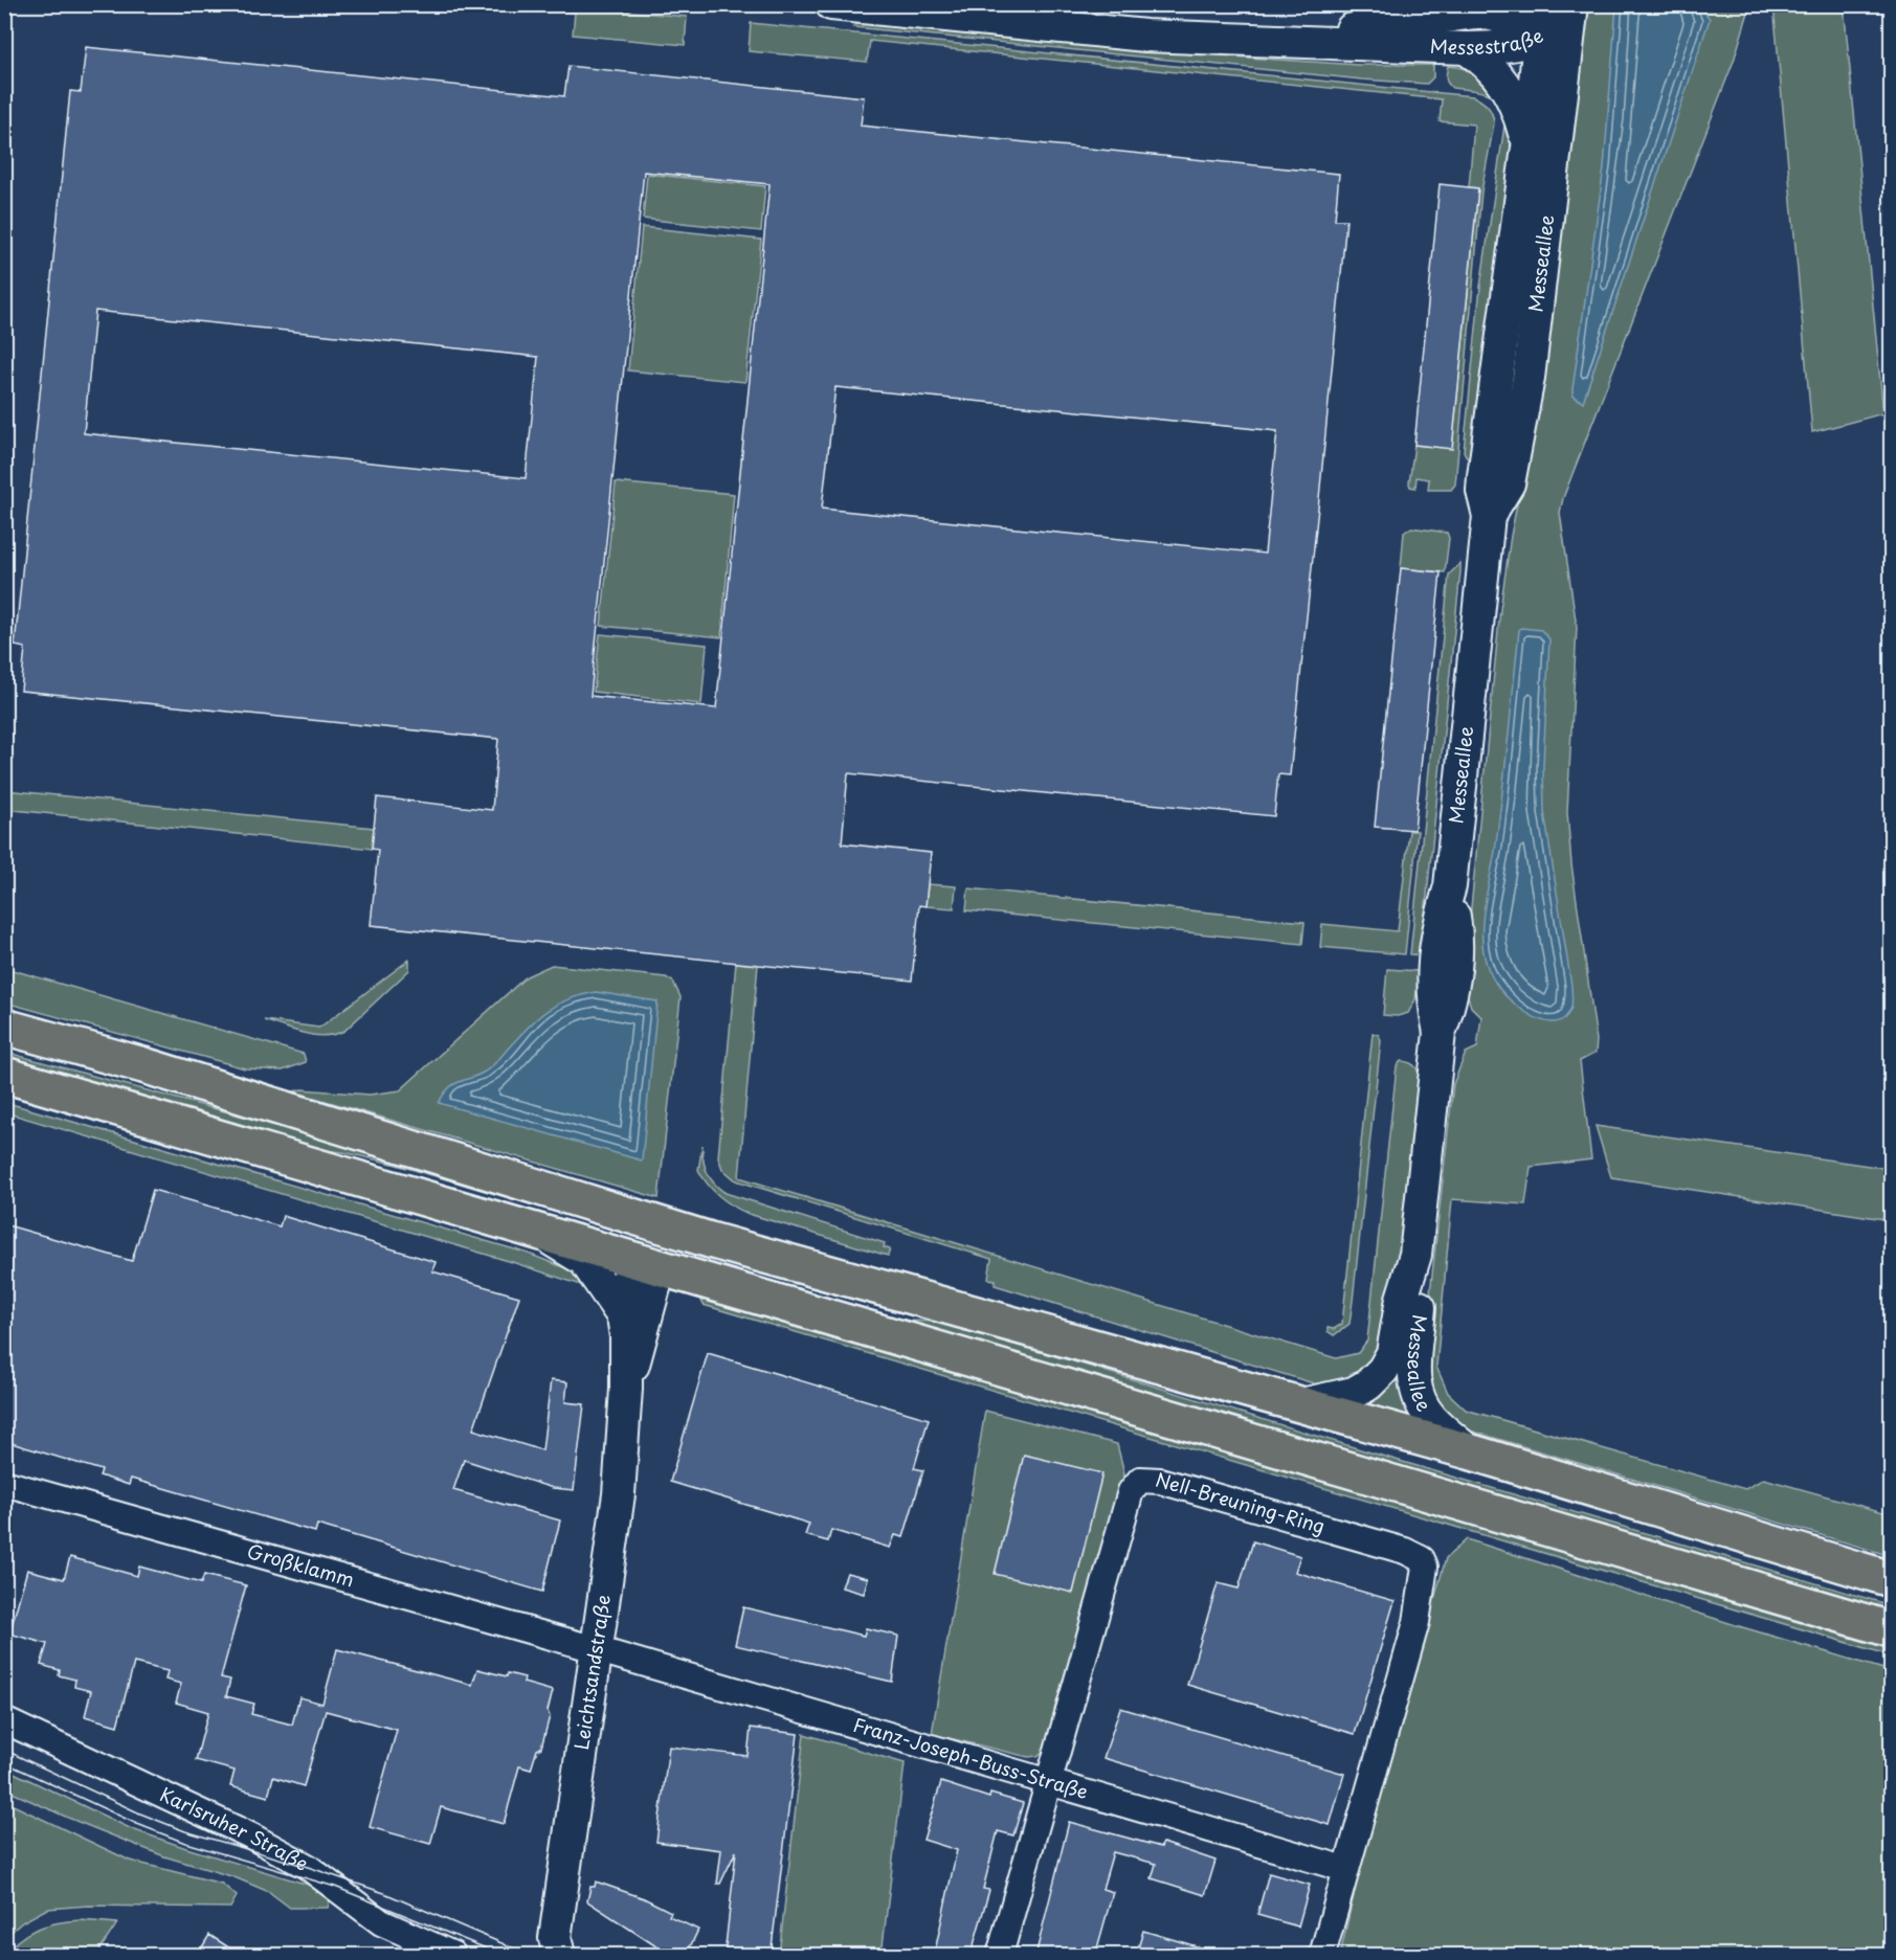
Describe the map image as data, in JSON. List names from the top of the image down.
{
  "streets": {
    "street": [
      "Messestraße",
      "Messeallee",
      "Nell-Breuning-Ring",
      "Großklamm",
      "Leichtsandstraße",
      "Franz-Joseph-Buss-Straße",
      "Karlsruher Straße"
    ]
  },
  "crossings": [
    ["Messestraße", "Messeallee"],
    ["Nell-Breuning-Ring", "Franz-Joseph-Buss-Straße"],
    ["Großklamm", "Leichtsandstraße"],
    ["Großklamm", "Franz-Joseph-Buss-Straße"],
    ["Leichtsandstraße", "Franz-Joseph-Buss-Straße"]
  ]
}
